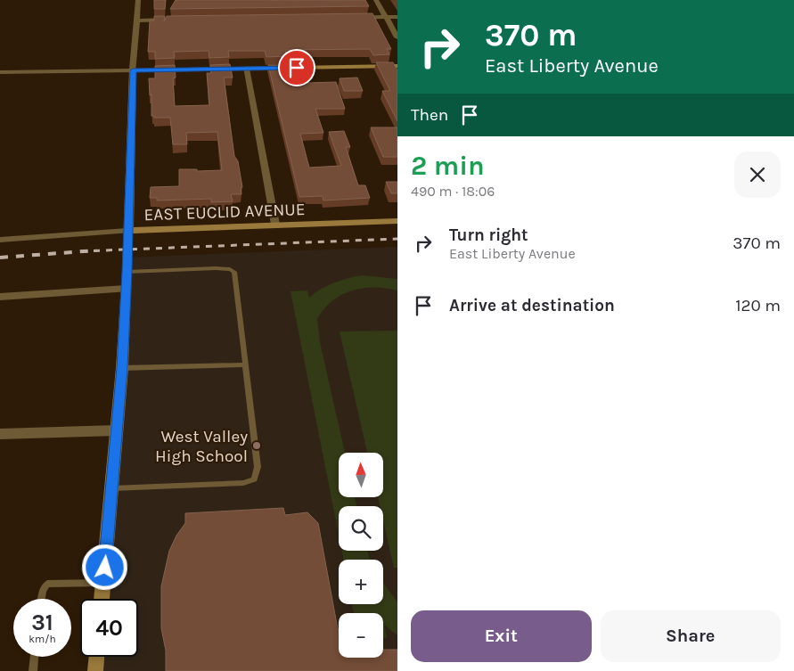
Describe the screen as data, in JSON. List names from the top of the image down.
{
  "streets": {
    "street": ["EAST EUCLID AVENUE"]
  },
  "places": ["West Valley High School"],
  "north": "top",
  "page": {
    "turn": ["370 m", "East Liberty Avenue"],
    "then": "Then",
    "heading": ["2 min", "490 m · 18:06"],
    "list": [
      {
        "name": "Turn right",
        "note": "East Liberty Avenue",
        "value": "370 m"
      },
      {
        "name": "Arrive at destination",
        "value": "120 m"
      }
    ],
    "map_buttons": ["+", "−"],
    "speed": "31 km/h",
    "limit": "40",
    "buttons": ["Exit", "Share"]
  }
}
